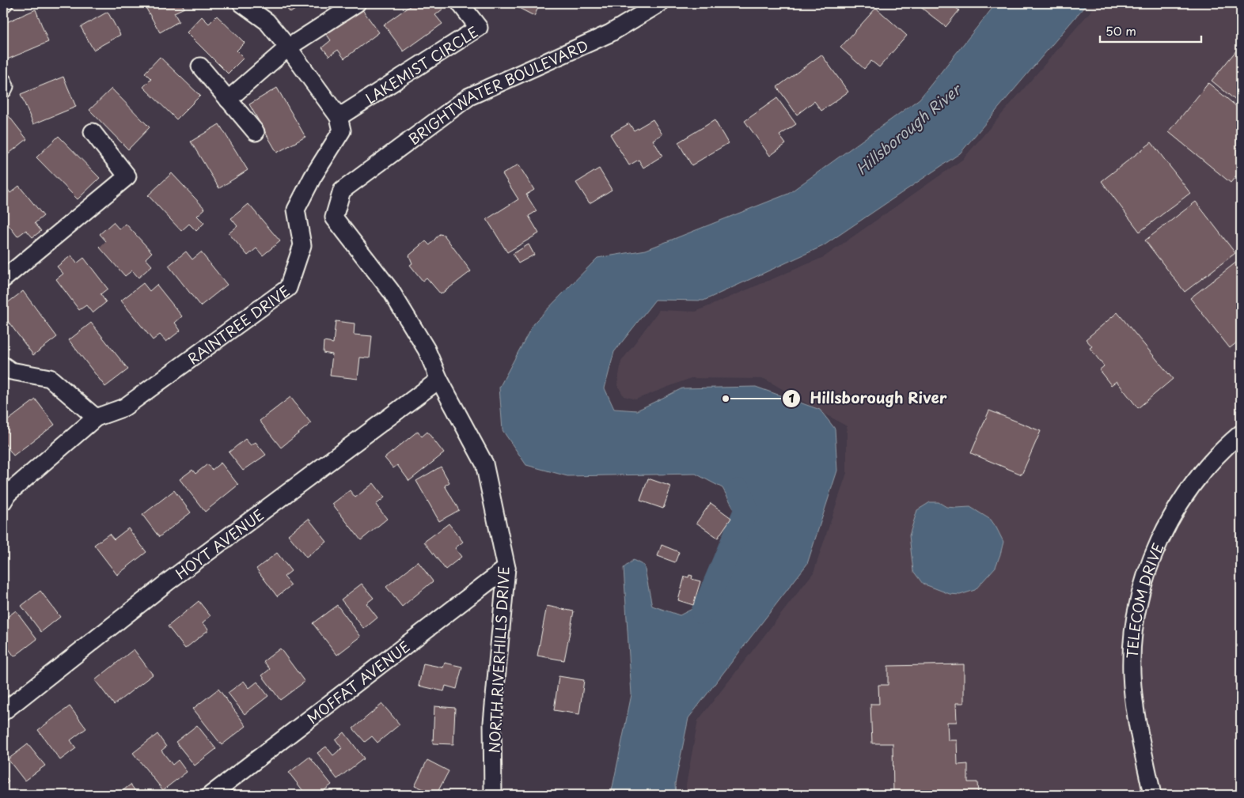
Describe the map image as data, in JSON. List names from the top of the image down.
{
  "streets": {
    "street": [
      "LAKEMIST CIRCLE",
      "BRIGHTWATER BOULEVARD",
      "RAINTREE DRIVE",
      "HOYT AVENUE",
      "TELECOM DRIVE",
      "NORTH RIVERHILLS DRIVE",
      "MOFFAT AVENUE"
    ]
  },
  "crossings": [
    ["LAKEMIST CIRCLE", "RAINTREE DRIVE"],
    ["BRIGHTWATER BOULEVARD", "NORTH RIVERHILLS DRIVE"],
    ["HOYT AVENUE", "NORTH RIVERHILLS DRIVE"],
    ["NORTH RIVERHILLS DRIVE", "MOFFAT AVENUE"]
  ],
  "water": ["Hillsborough River"],
  "places": ["Hillsborough River"],
  "scale_bar": "50 m"
}
